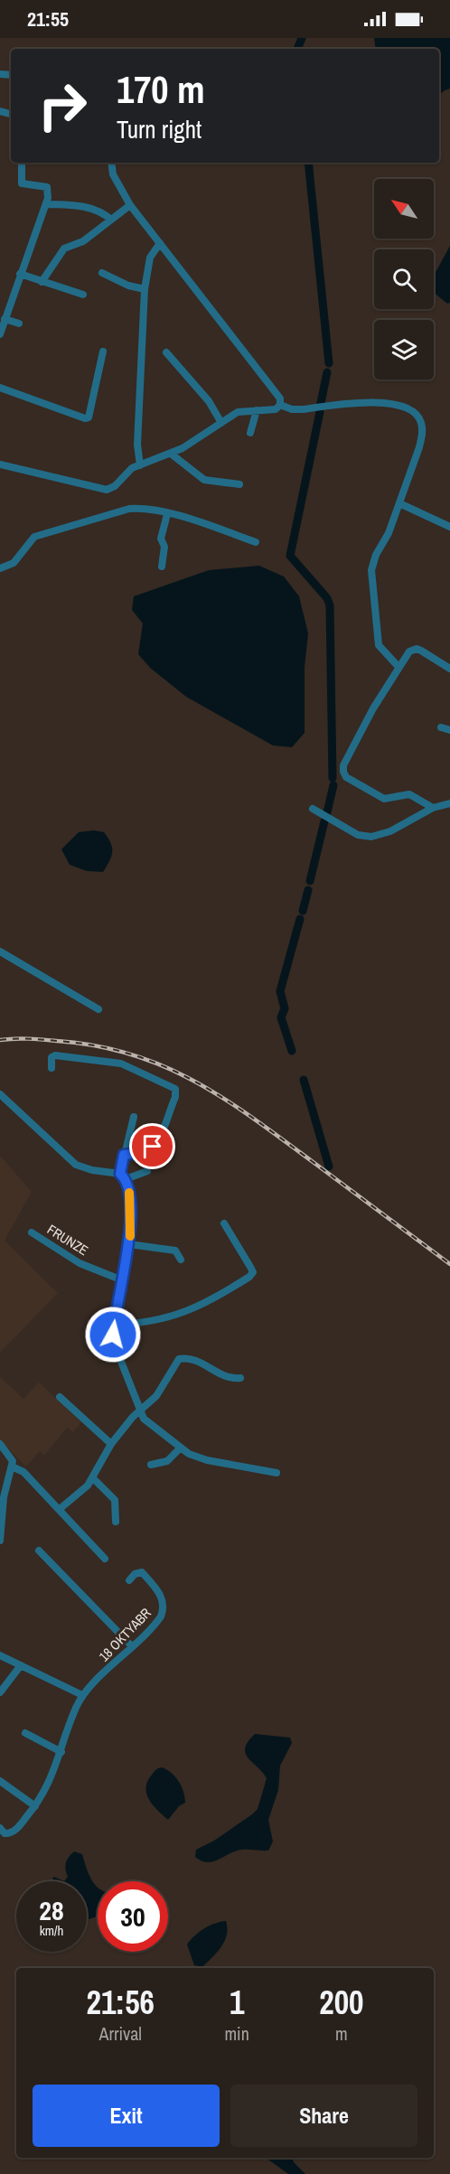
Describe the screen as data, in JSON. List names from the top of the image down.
{
  "streets": {
    "street": ["FRUNZE", "18 OKTYABR"]
  },
  "north": "top left",
  "page": {
    "status": "21:55",
    "turn": ["170 m", "Turn right"],
    "speed": "28 km/h",
    "limit": "30",
    "eta": [
      "21:56",
      "Arrival",
      "1",
      "min",
      "200",
      "m"
    ],
    "buttons": ["Exit", "Share"]
  }
}
